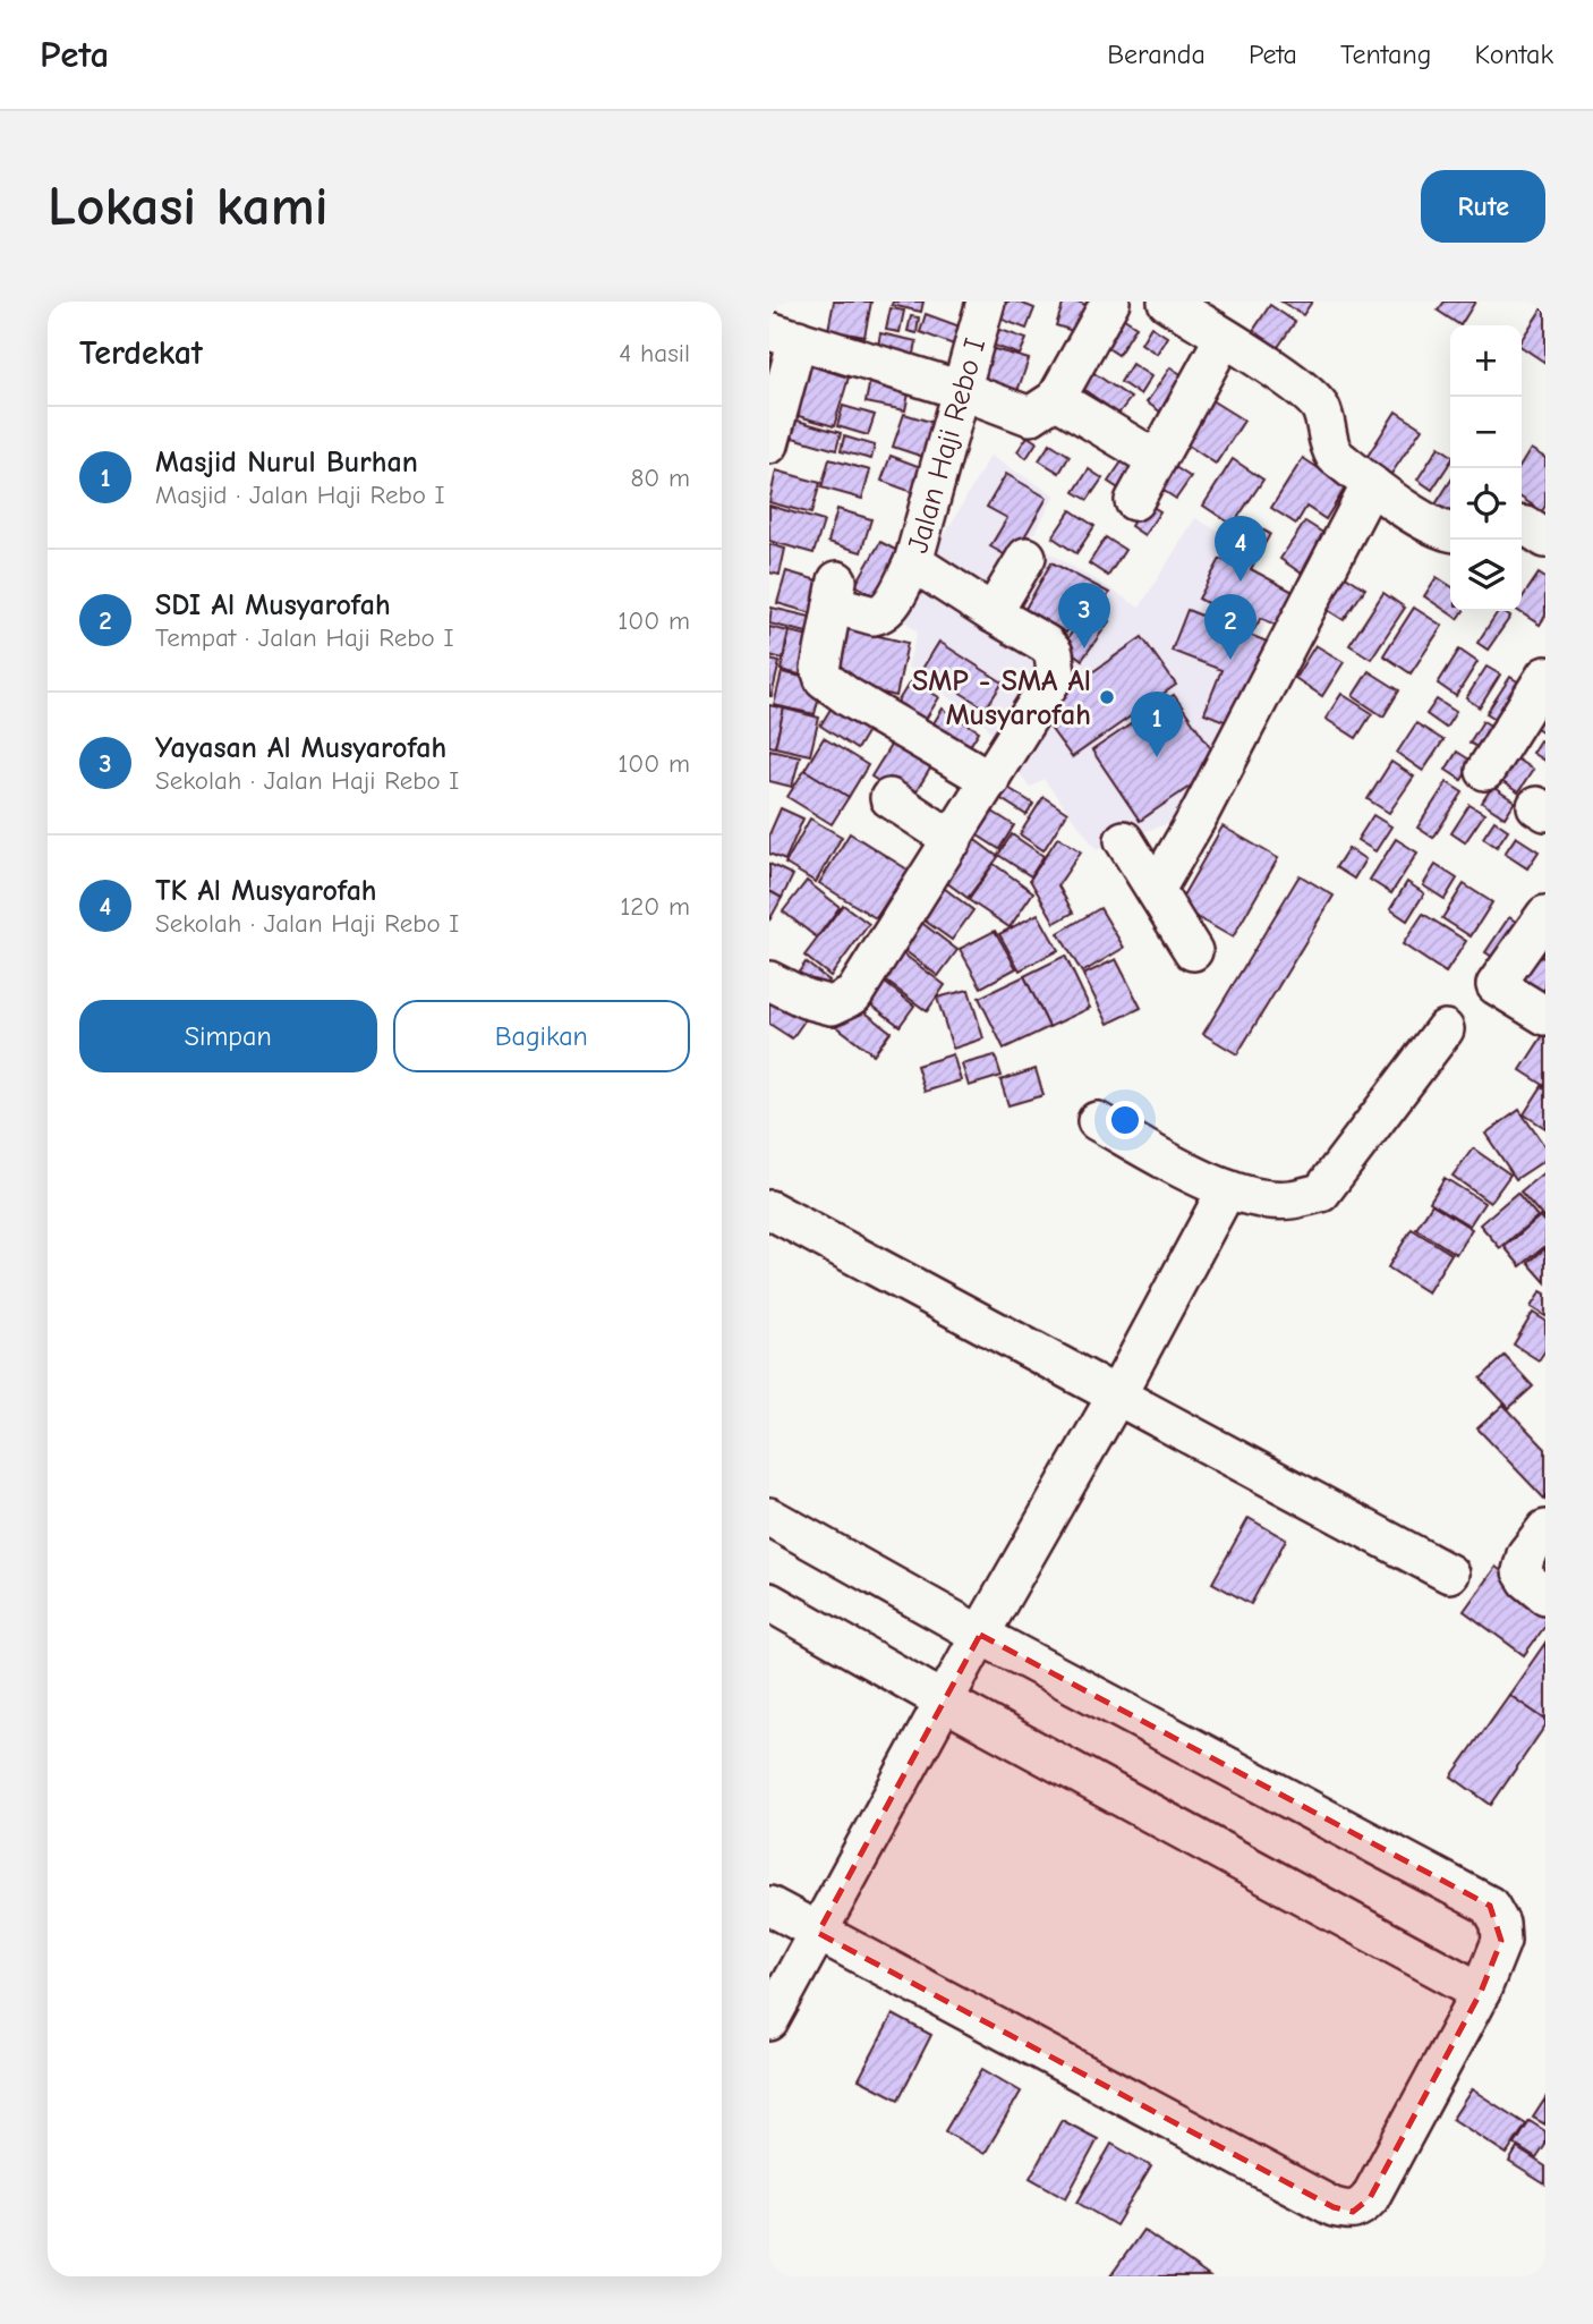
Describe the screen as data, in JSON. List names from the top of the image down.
{
  "streets": {
    "street": ["Jalan Haji Rebo I"]
  },
  "places": ["SMP - SMA Al Musyarofah"],
  "page": {
    "header": "Peta",
    "nav": [
      "Beranda",
      "Peta",
      "Tentang",
      "Kontak"
    ],
    "buttons": [
      "Rute",
      ["Simpan", "Bagikan"]
    ],
    "title": "Lokasi kami",
    "heading": ["Terdekat", "4 hasil"],
    "map_buttons": ["+", "−"],
    "list": [
      {
        "mark": "1",
        "name": "Masjid Nurul Burhan",
        "note": "Masjid · Jalan Haji Rebo I",
        "value": "80 m"
      },
      {
        "mark": "2",
        "name": "SDI Al Musyarofah",
        "note": "Tempat · Jalan Haji Rebo I",
        "value": "100 m"
      },
      {
        "mark": "3",
        "name": "Yayasan Al Musyarofah",
        "note": "Sekolah · Jalan Haji Rebo I",
        "value": "100 m"
      },
      {
        "mark": "4",
        "name": "TK Al Musyarofah",
        "note": "Sekolah · Jalan Haji Rebo I",
        "value": "120 m"
      }
    ],
    "pins": [
      "4",
      "3",
      "2",
      "1"
    ]
  }
}
